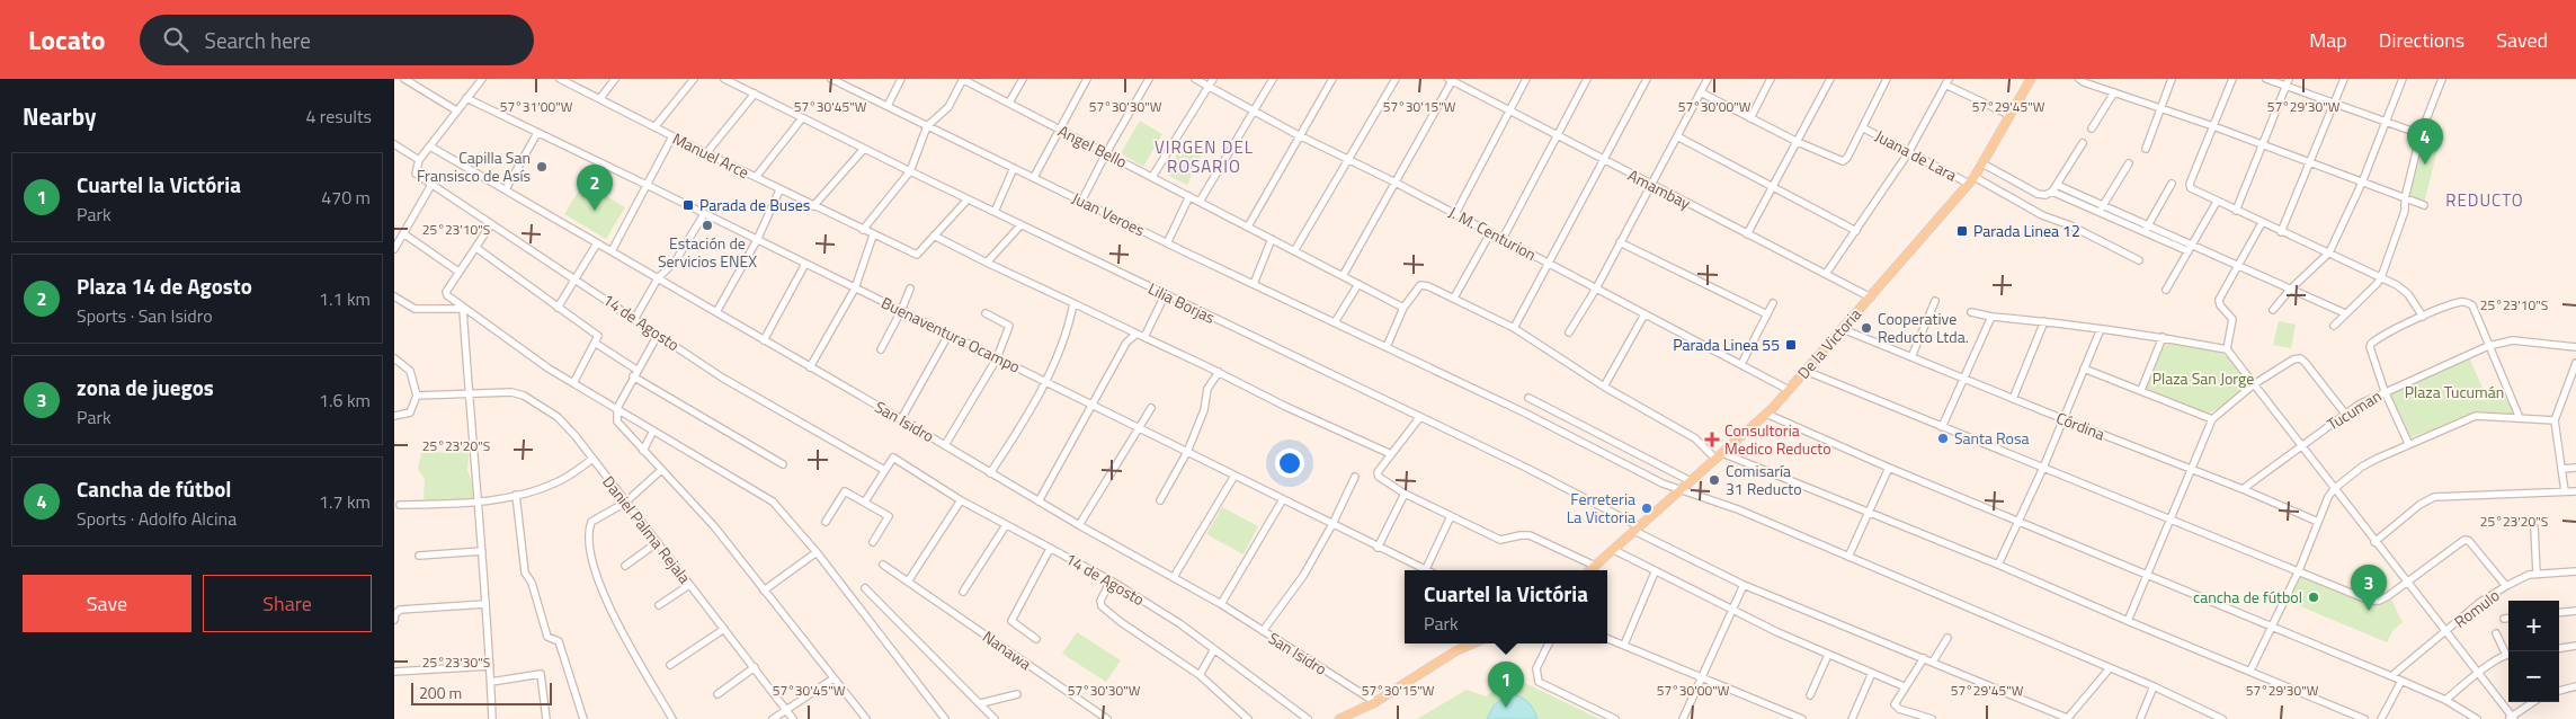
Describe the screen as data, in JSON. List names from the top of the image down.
{
  "streets": {
    "main road": ["De la Victoria"],
    "street": [
      "Angel Bello",
      "Manuel Arce",
      "Juana de Lara",
      "Amambay",
      "Juan Veroes",
      "J. M. Centurion",
      "Lilia Borjas",
      "14 de Agosto",
      "Buenaventura Ocampo",
      "Tucuman",
      "San Isidro",
      "Córdina",
      "Daniel Palma Rejala",
      "Romulo",
      "Nanawa"
    ]
  },
  "crossings": [
    ["Juana de Lara", "De la Victoria"],
    ["Amambay", "De la Victoria"],
    ["Juan Veroes", "De la Victoria"],
    ["J. M. Centurion", "De la Victoria"],
    ["Lilia Borjas", "De la Victoria"],
    ["De la Victoria", "Córdina"],
    ["Tucuman", "Córdina"]
  ],
  "districts": ["VIRGEN DEL ROSARIO", "REDUCTO"],
  "parks": ["Plaza San Jorge", "Plaza Tucumán"],
  "places": {
    "other": [
      "Capilla San Fransisco de Asís",
      "Estación de Servicios ENEX",
      "Cooperative Reducto Ltda.",
      "Santa Rosa",
      "Comisaría 31 Reducto",
      "Ferreteria La Victoria",
      "cancha de fútbol"
    ],
    "transit": ["Parada de Buses", "Parada Linea 12", "Parada Linea 55"],
    "health": ["Consultoria Medico Reducto"]
  },
  "scale_bar": "200 m",
  "page": {
    "header": "Locato",
    "search": "Search here",
    "nav": ["Map", "Directions", "Saved"],
    "heading": ["Nearby", "4 results"],
    "pins": [
      "4",
      "2",
      "3",
      "1"
    ],
    "list": [
      {
        "mark": "1",
        "name": "Cuartel la Victória",
        "note": "Park",
        "value": "470 m"
      },
      {
        "mark": "2",
        "name": "Plaza 14 de Agosto",
        "note": "Sports · San Isidro",
        "value": "1.1 km"
      },
      {
        "mark": "3",
        "name": "zona de juegos",
        "note": "Park",
        "value": "1.6 km"
      },
      {
        "mark": "4",
        "name": "Cancha de fútbol",
        "note": "Sports · Adolfo Alcina",
        "value": "1.7 km"
      }
    ],
    "buttons": ["Save", "Share"],
    "popup": ["Cuartel la Victória", "Park"],
    "map_buttons": ["+", "−"],
    "scale": "200 m"
  },
  "coordinates": [
    "57°31'00\"W",
    "57°30'45\"W",
    "57°30'30\"W",
    "57°30'15\"W",
    "57°30'00\"W",
    "57°29'45\"W",
    "57°29'30\"W",
    "25°23'10\"S",
    "25°23'20\"S",
    "25°23'30\"S"
  ]
}
